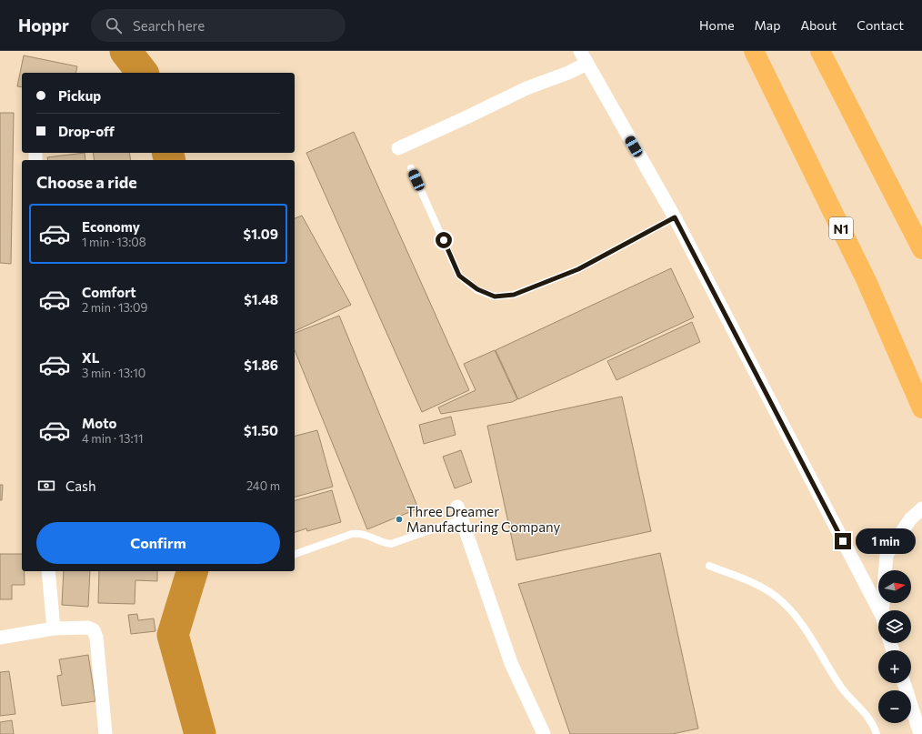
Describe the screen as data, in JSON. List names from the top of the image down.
{
  "streets": {
    "highway": ["N1"]
  },
  "places": ["Three Dreamer Manufacturing Company"],
  "north": "right",
  "page": {
    "header": "Hoppr",
    "search": "Search here",
    "nav": [
      "Home",
      "Map",
      "About",
      "Contact"
    ],
    "banner": ["Pickup", "Drop-off"],
    "heading": "Choose a ride",
    "list": [
      {
        "name": "Economy",
        "note": "1 min · 13:08",
        "value": "$1.09"
      },
      {
        "name": "Comfort",
        "note": "2 min · 13:09",
        "value": "$1.48"
      },
      {
        "name": "XL",
        "note": "3 min · 13:10",
        "value": "$1.86"
      },
      {
        "name": "Moto",
        "note": "4 min · 13:11",
        "value": "$1.50"
      }
    ],
    "pay": ["Cash", "240 m"],
    "buttons": "Confirm",
    "bubble": "1 min",
    "map_buttons": ["+", "−"]
  }
}
